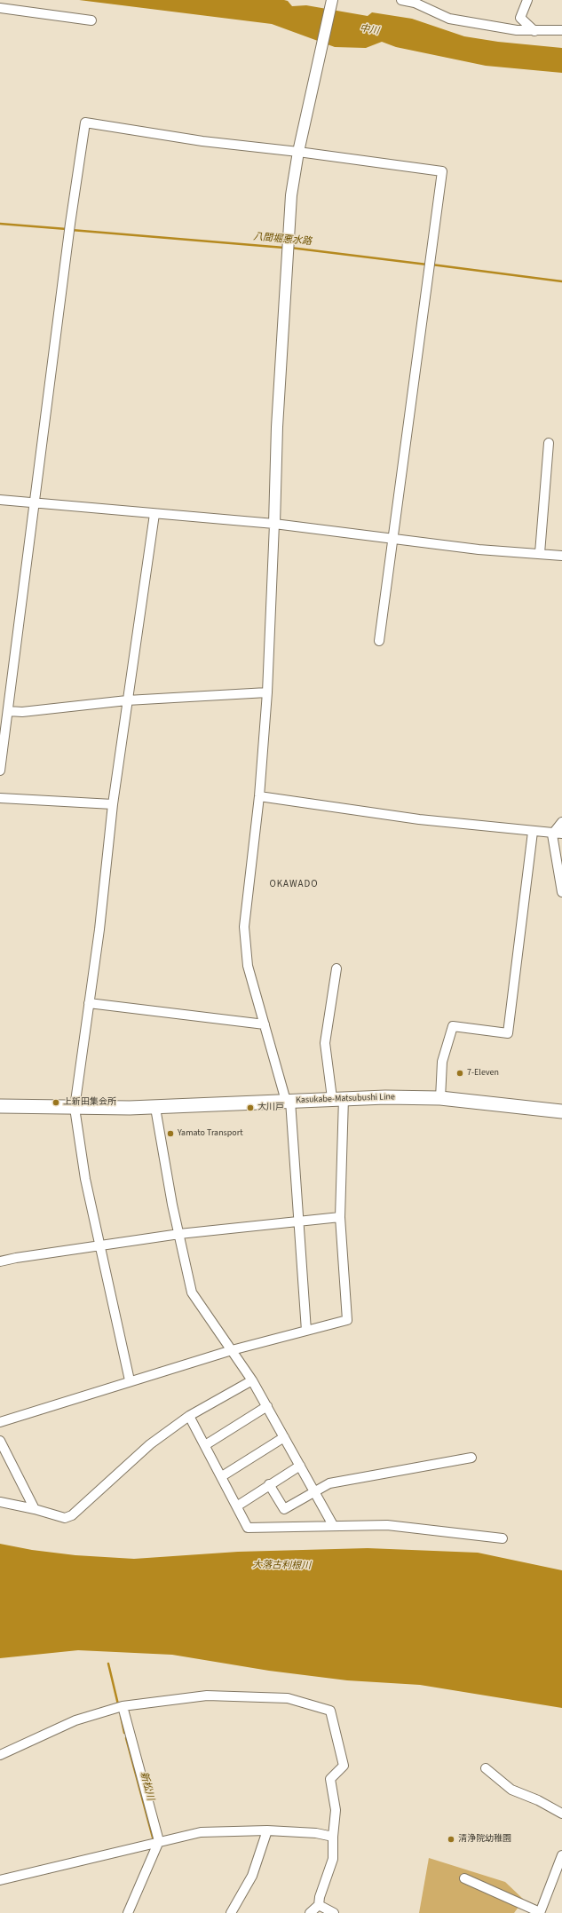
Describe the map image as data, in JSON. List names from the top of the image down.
{
  "streets": {
    "main road": ["Kasukabe-Matsubushi Line"]
  },
  "districts": ["OKAWADO"],
  "water": [
    "中川",
    "八間堀悪水路",
    "大落古利根川",
    "新松川"
  ],
  "places": [
    "7-Eleven",
    "上新田集会所",
    "大川戸",
    "Yamato Transport",
    "清浄院幼稚園"
  ]
}
